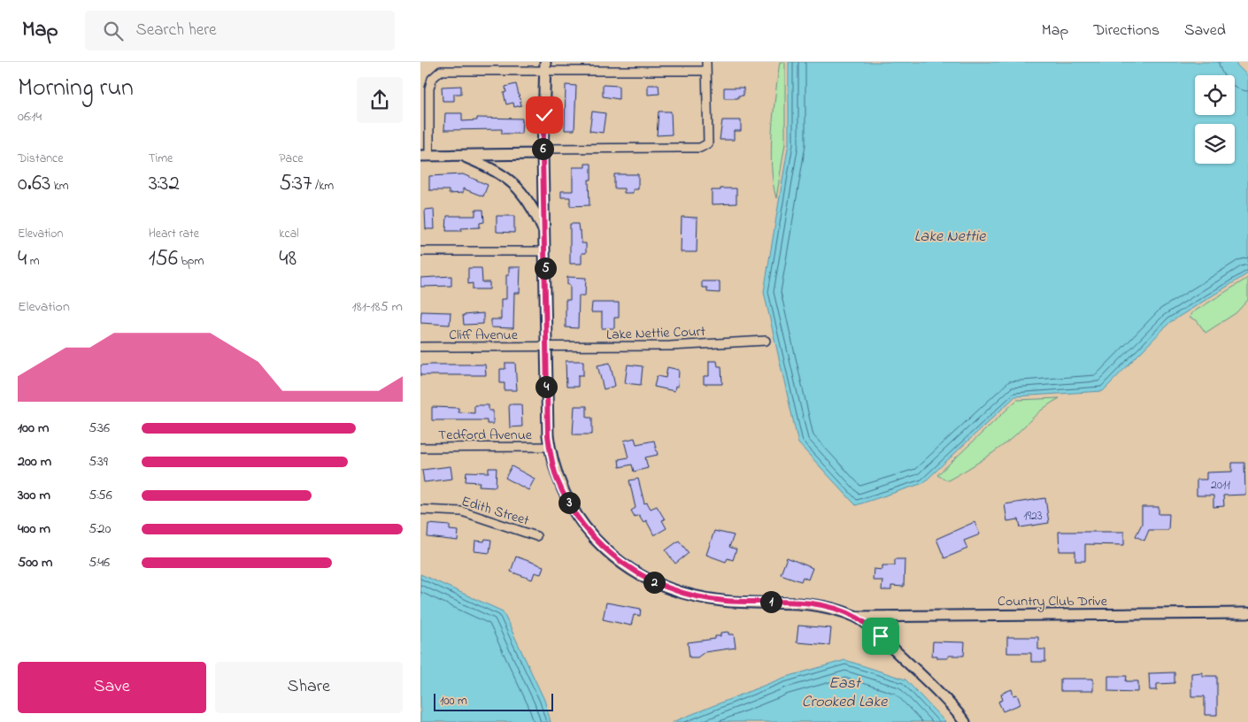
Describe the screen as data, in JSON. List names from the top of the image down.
{
  "streets": {
    "street": [
      "Lake Nettie Court",
      "Cliff Avenue",
      "Tedford Avenue",
      "Edith Street",
      "Country Club Drive"
    ]
  },
  "crossings": [
    ["Lake Nettie Court", "Cliff Avenue"]
  ],
  "water": ["Lake Nettie", "East Crooked Lake"],
  "house_numbers": ["2011", "1923"],
  "scale_bar": "100 m",
  "page": {
    "header": "Map",
    "search": "Search here",
    "nav": ["Map", "Directions", "Saved"],
    "heading": ["Morning run", "06:14"],
    "stats": [
      ["Distance", "0.63 km"],
      ["Time", "3:32"],
      ["Pace", "5:37 /km"],
      ["Elevation", "4 m"],
      ["Heart rate", "156 bpm"],
      ["kcal", "48"]
    ],
    "pins": [
      "6",
      "5",
      "4",
      "3",
      "2",
      "1"
    ],
    "chart": ["Elevation", "181–185 m"],
    "list": [
      {
        "name": "100 m",
        "note": "5:36"
      },
      {
        "name": "200 m",
        "note": "5:39"
      },
      {
        "name": "300 m",
        "note": "5:56"
      },
      {
        "name": "400 m",
        "note": "5:20"
      },
      {
        "name": "500 m",
        "note": "5:46"
      }
    ],
    "buttons": ["Save", "Share"],
    "scale": "100 m"
  }
}
